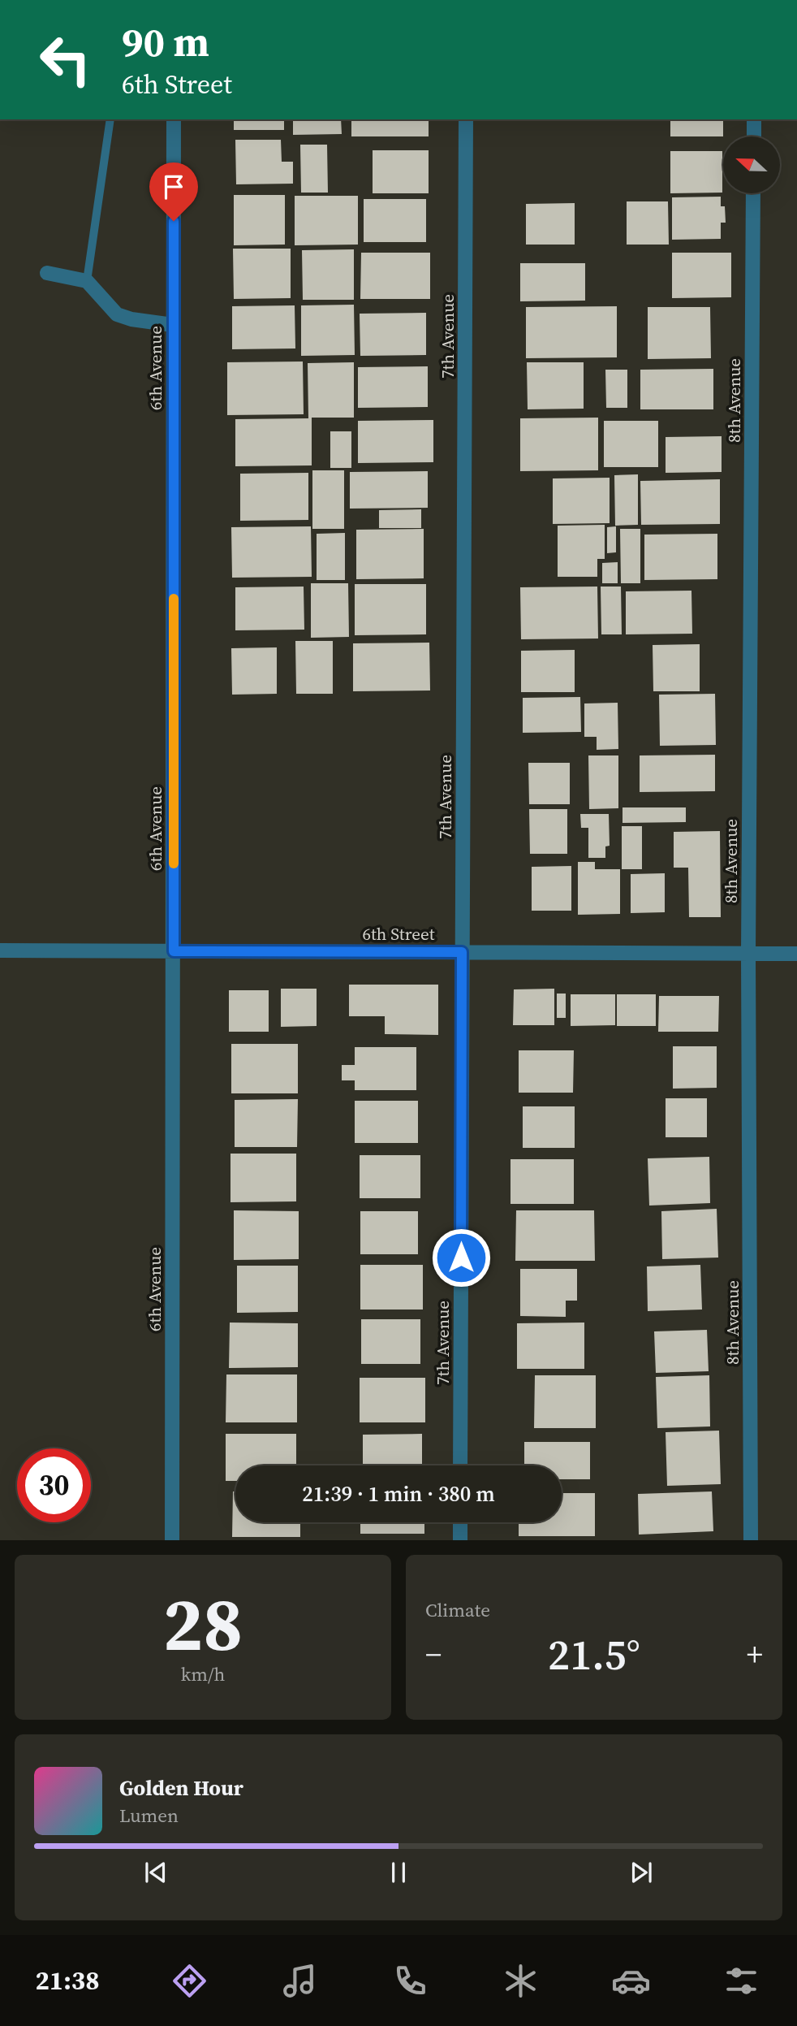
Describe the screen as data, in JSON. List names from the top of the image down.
{
  "streets": {
    "street": [
      "7th Avenue",
      "6th Avenue",
      "8th Avenue",
      "6th Street"
    ]
  },
  "crossings": [
    ["7th Avenue", "6th Street"],
    ["6th Avenue", "6th Street"],
    ["8th Avenue", "6th Street"]
  ],
  "north": "left",
  "page": {
    "turn": ["90 m", "6th Street"],
    "limit": "30",
    "trip": "21:39 · 1 min · 380 m",
    "tile": [
      ["28", "km/h"],
      "Climate"
    ],
    "heat": ["−", "21.5°", "+"],
    "song": ["Golden Hour", "Lumen"],
    "tabs": "21:38"
  }
}
